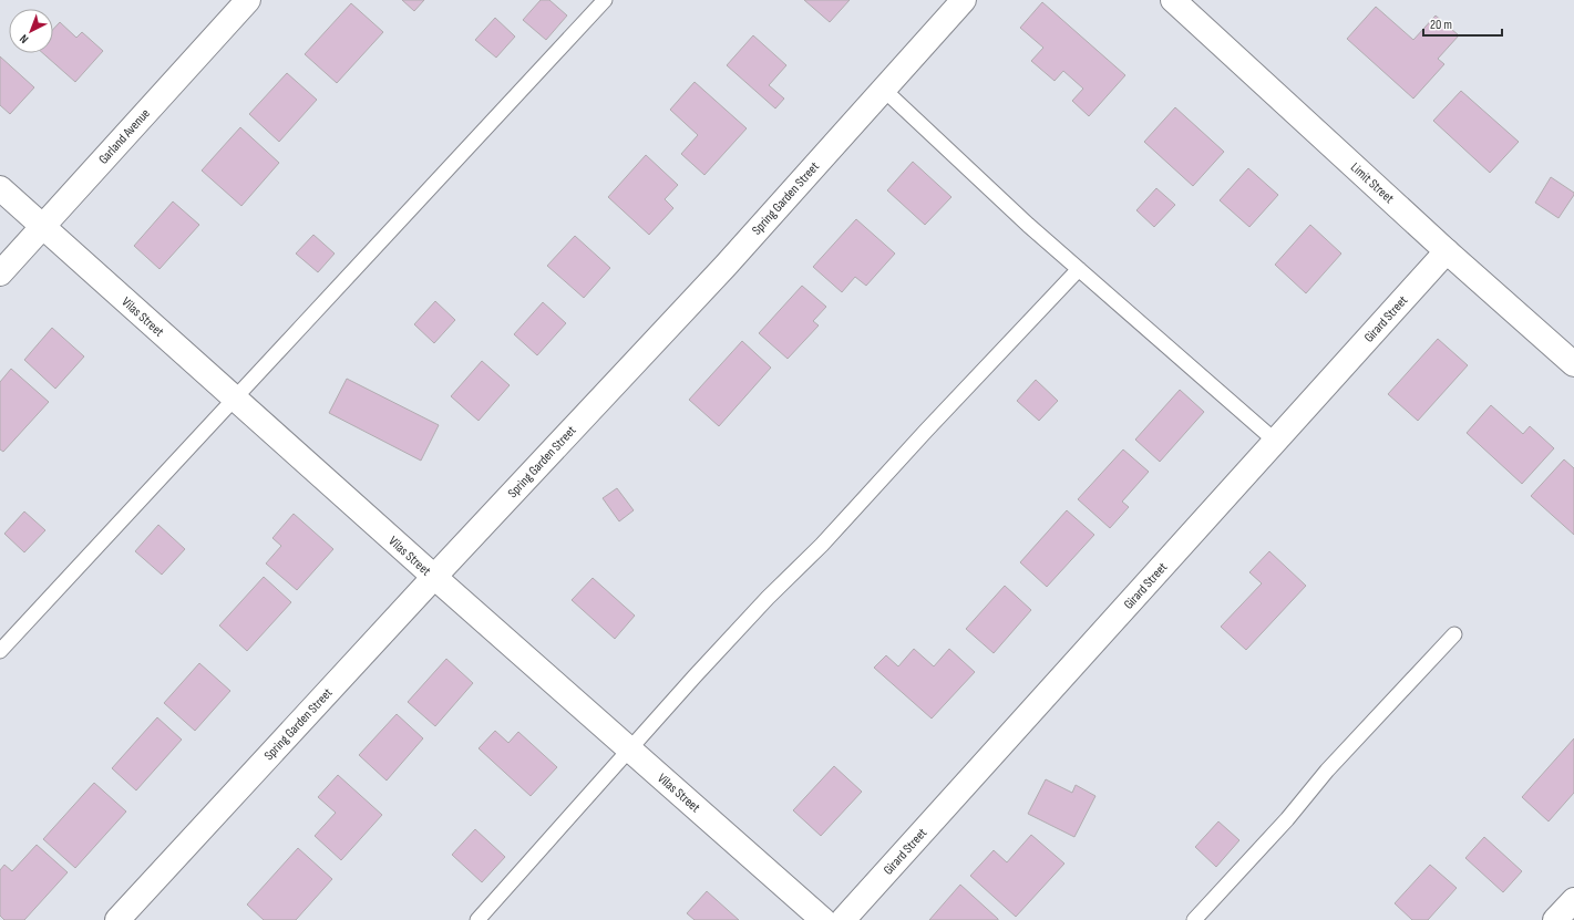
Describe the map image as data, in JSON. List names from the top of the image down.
{
  "streets": {
    "street": [
      "Garland Avenue",
      "Limit Street",
      "Spring Garden Street",
      "Vilas Street",
      "Girard Street"
    ]
  },
  "crossings": [
    ["Garland Avenue", "Vilas Street"],
    ["Limit Street", "Girard Street"],
    ["Spring Garden Street", "Vilas Street"]
  ],
  "scale_bar": "20 m",
  "north": "bottom left"
}
